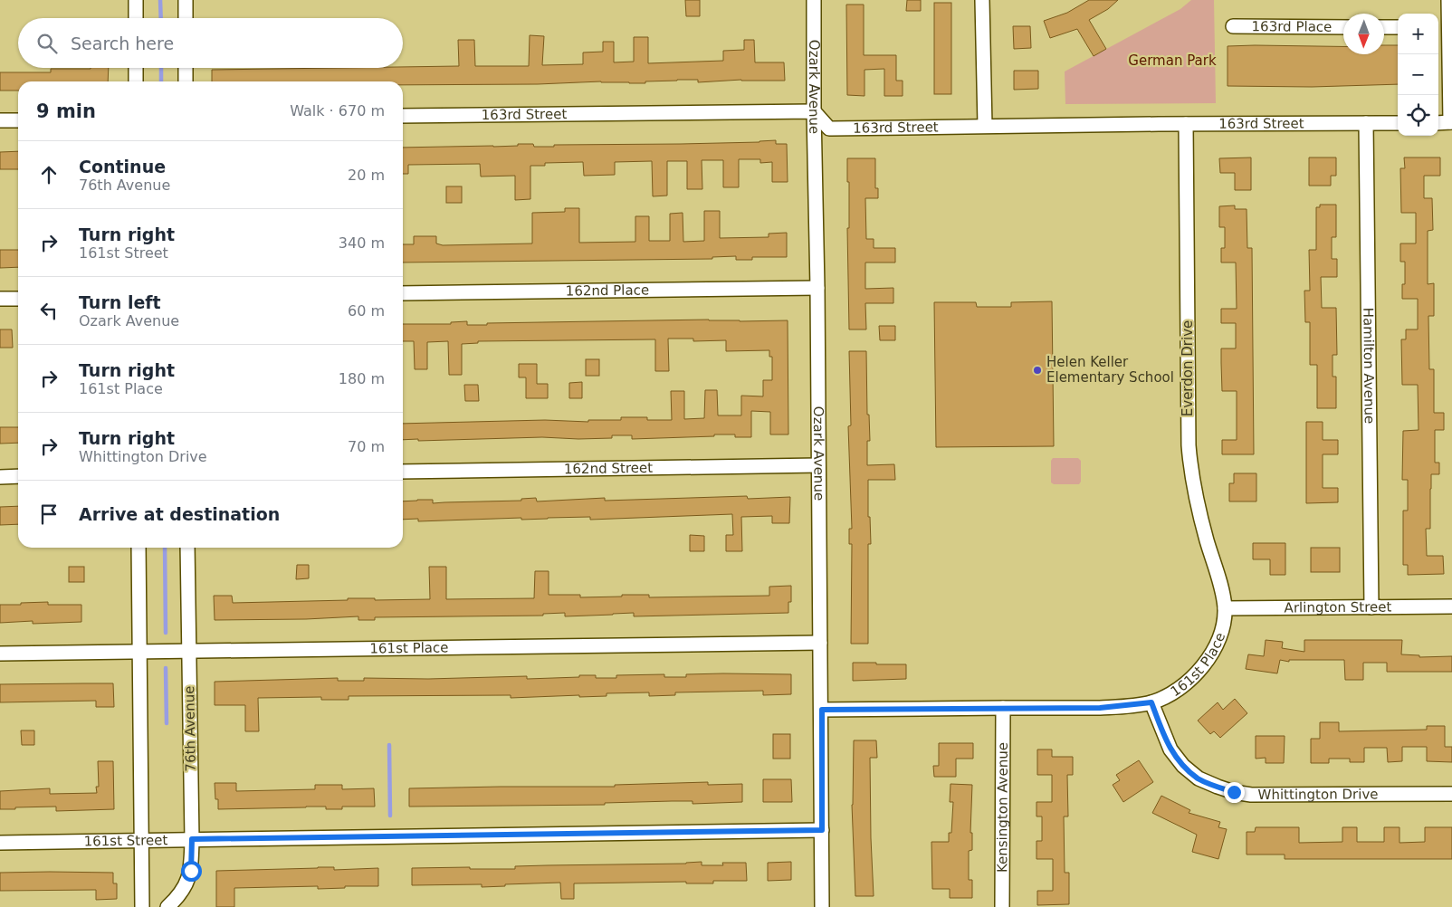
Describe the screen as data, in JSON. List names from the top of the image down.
{
  "streets": {
    "street": [
      "163rd Place",
      "Ozark Avenue",
      "163rd Street",
      "162nd Place",
      "Hamilton Avenue",
      "Everdon Drive",
      "162nd Street",
      "Arlington Street",
      "161st Place",
      "76th Avenue",
      "Whittington Drive",
      "Kensington Avenue",
      "161st Street"
    ]
  },
  "crossings": [
    ["Ozark Avenue", "163rd Street"],
    ["Ozark Avenue", "162nd Place"],
    ["Ozark Avenue", "162nd Street"],
    ["Ozark Avenue", "161st Place"],
    ["Ozark Avenue", "161st Street"],
    ["163rd Street", "Hamilton Avenue"],
    ["163rd Street", "Everdon Drive"],
    ["Hamilton Avenue", "Arlington Street"],
    ["Everdon Drive", "Arlington Street"],
    ["Everdon Drive", "161st Place"],
    ["Arlington Street", "161st Place"],
    ["161st Place", "76th Avenue"],
    ["161st Place", "Whittington Drive"],
    ["161st Place", "Kensington Avenue"],
    ["76th Avenue", "161st Street"]
  ],
  "parks": ["German Park"],
  "places": ["Helen Keller Elementary School"],
  "north": "bottom",
  "page": {
    "map_buttons": ["+", "−"],
    "search": "Search here",
    "heading": ["9 min", "Walk · 670 m"],
    "list": [
      ["Continue", "76th Avenue", "20 m"],
      ["Turn right", "161st Street", "340 m"],
      ["Turn left", "Ozark Avenue", "60 m"],
      ["Turn right", "161st Place", "180 m"],
      ["Turn right", "Whittington Drive", "70 m"],
      "Arrive at destination"
    ]
  }
}
